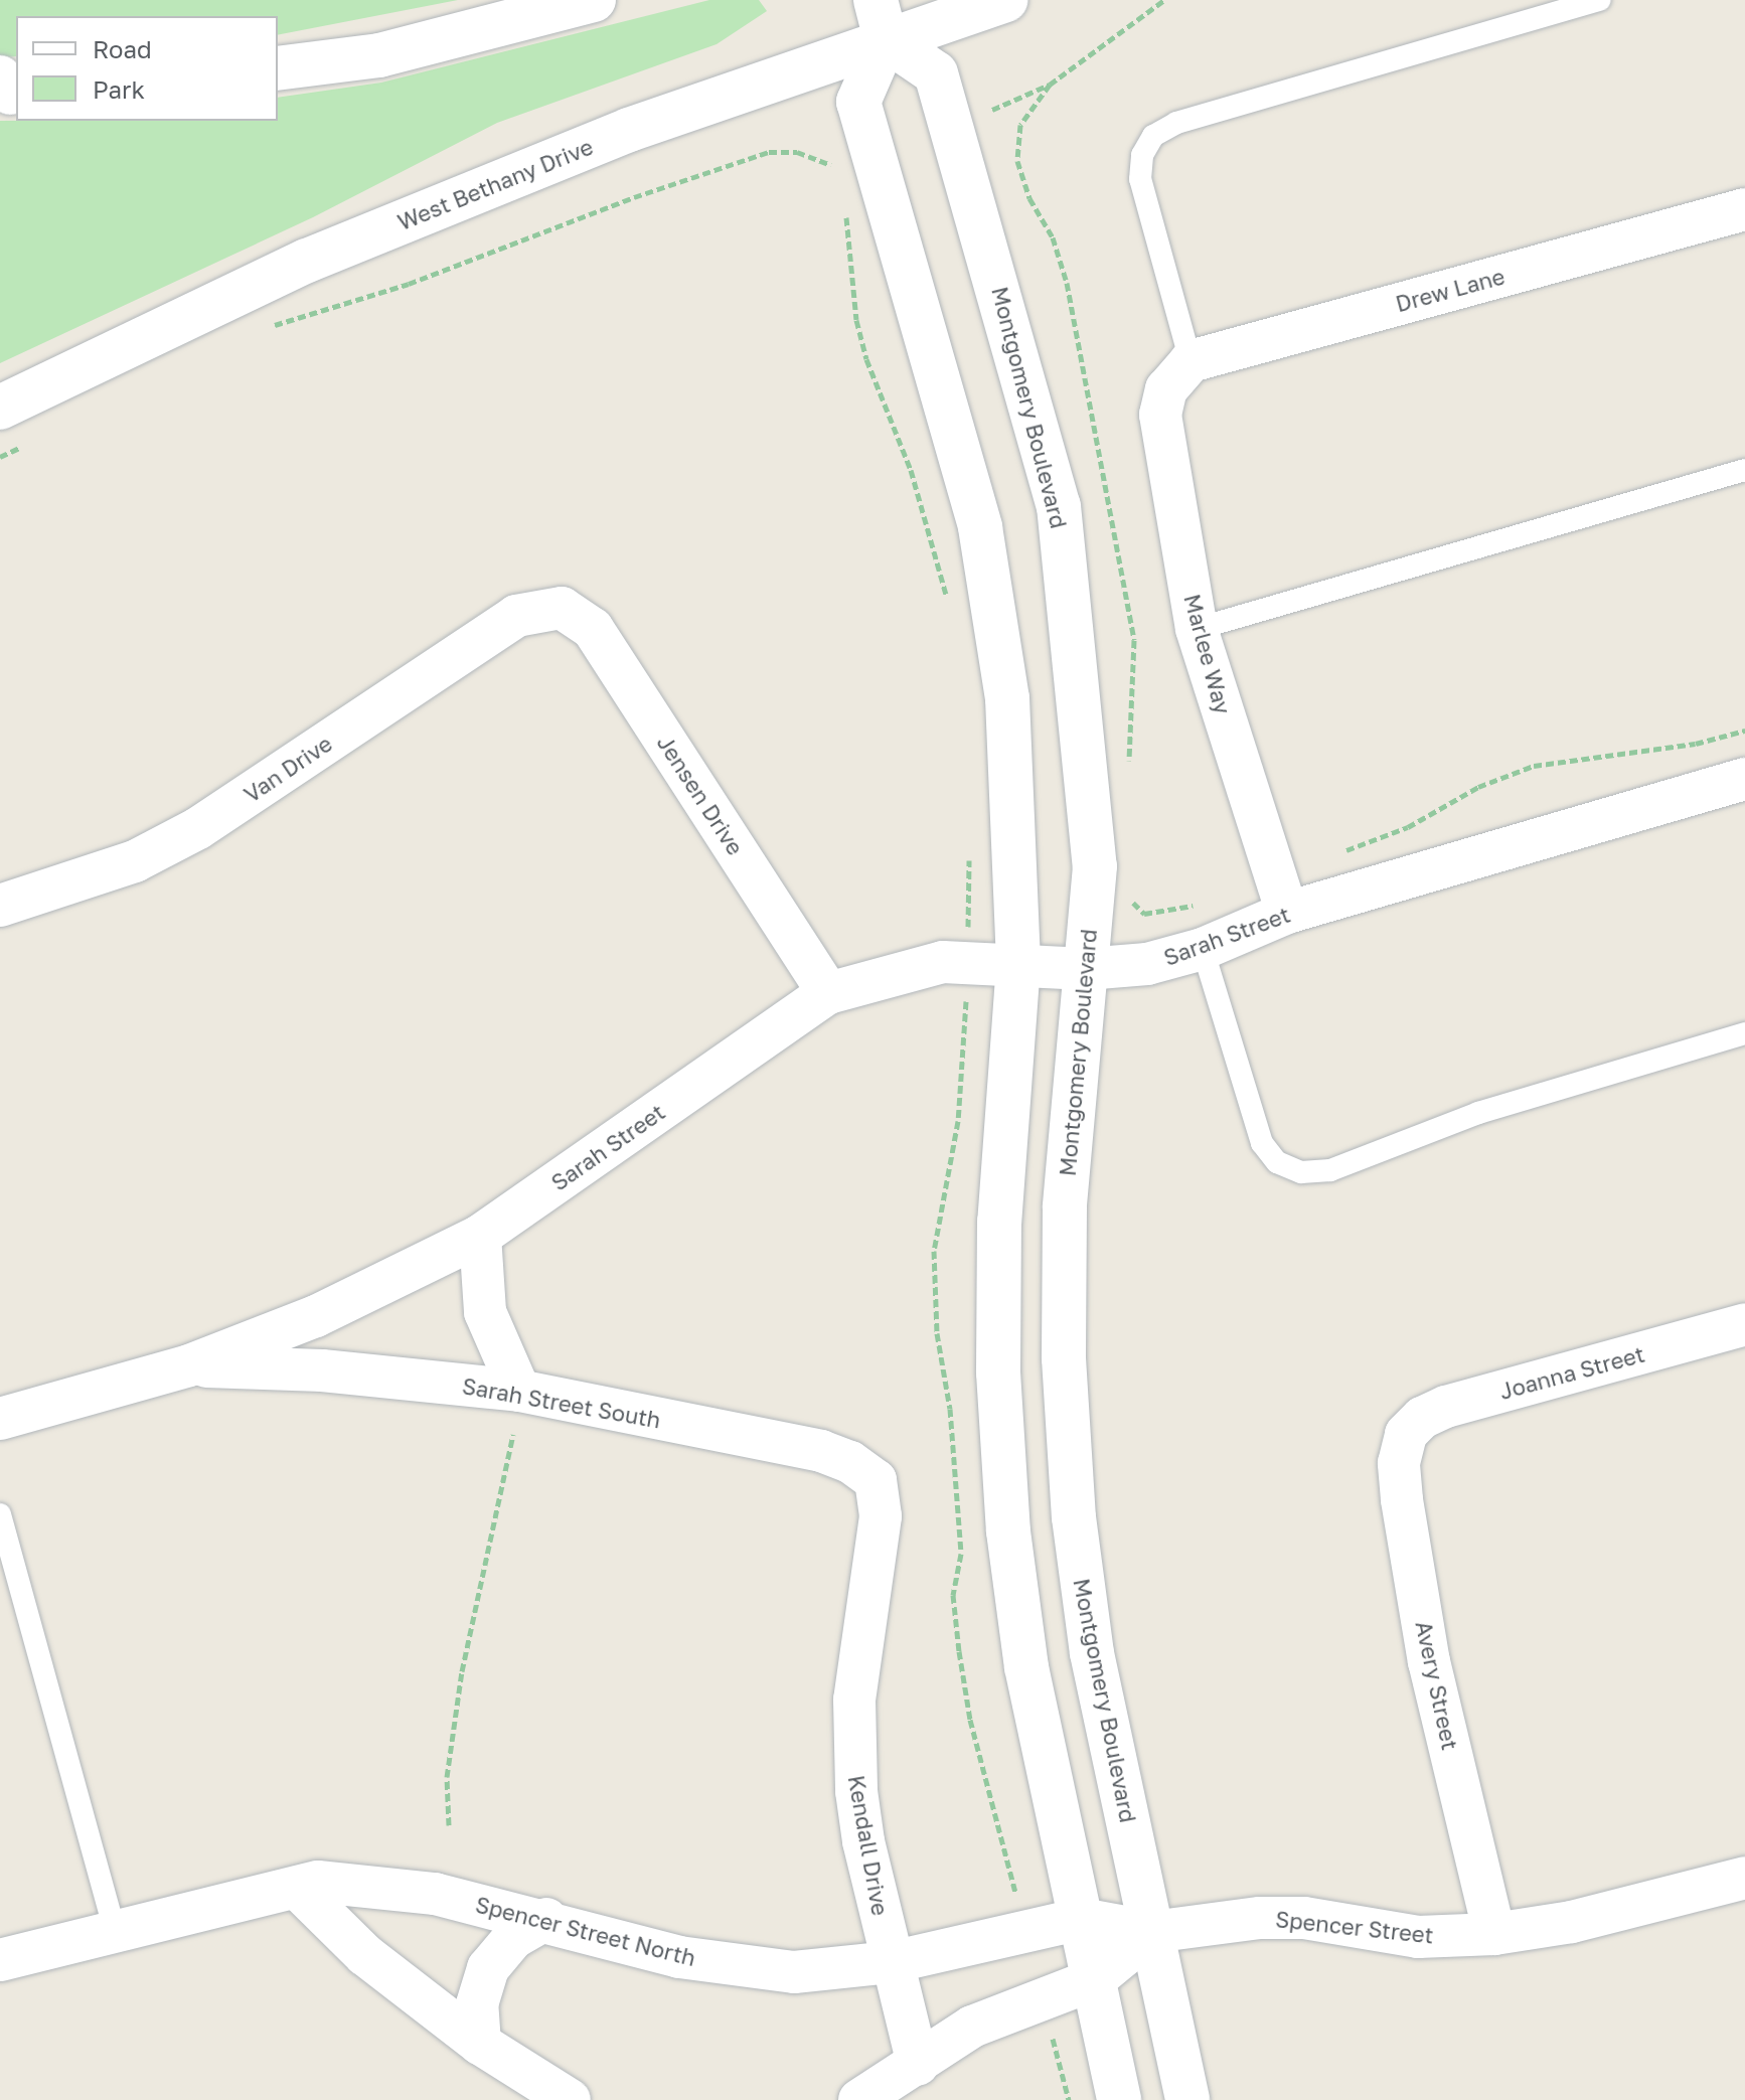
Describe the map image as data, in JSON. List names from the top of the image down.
{
  "streets": {
    "street": [
      "West Bethany Drive",
      "Drew Lane",
      "Montgomery Boulevard",
      "Marlee Way",
      "Van Drive",
      "Jensen Drive",
      "Sarah Street",
      "Joanna Street",
      "Sarah Street South",
      "Avery Street",
      "Kendall Drive",
      "Spencer Street",
      "Spencer Street North"
    ]
  },
  "crossings": [
    ["West Bethany Drive", "Montgomery Boulevard"],
    ["Drew Lane", "Marlee Way"],
    ["Montgomery Boulevard", "Sarah Street"],
    ["Montgomery Boulevard", "Spencer Street"],
    ["Montgomery Boulevard", "Spencer Street North"],
    ["Marlee Way", "Sarah Street"],
    ["Van Drive", "Jensen Drive"],
    ["Jensen Drive", "Sarah Street"],
    ["Sarah Street", "Sarah Street South"],
    ["Joanna Street", "Avery Street"],
    ["Sarah Street South", "Kendall Drive"],
    ["Avery Street", "Spencer Street"],
    ["Kendall Drive", "Spencer Street North"],
    ["Spencer Street", "Spencer Street North"]
  ],
  "legend": ["Road", "Park"]
}
